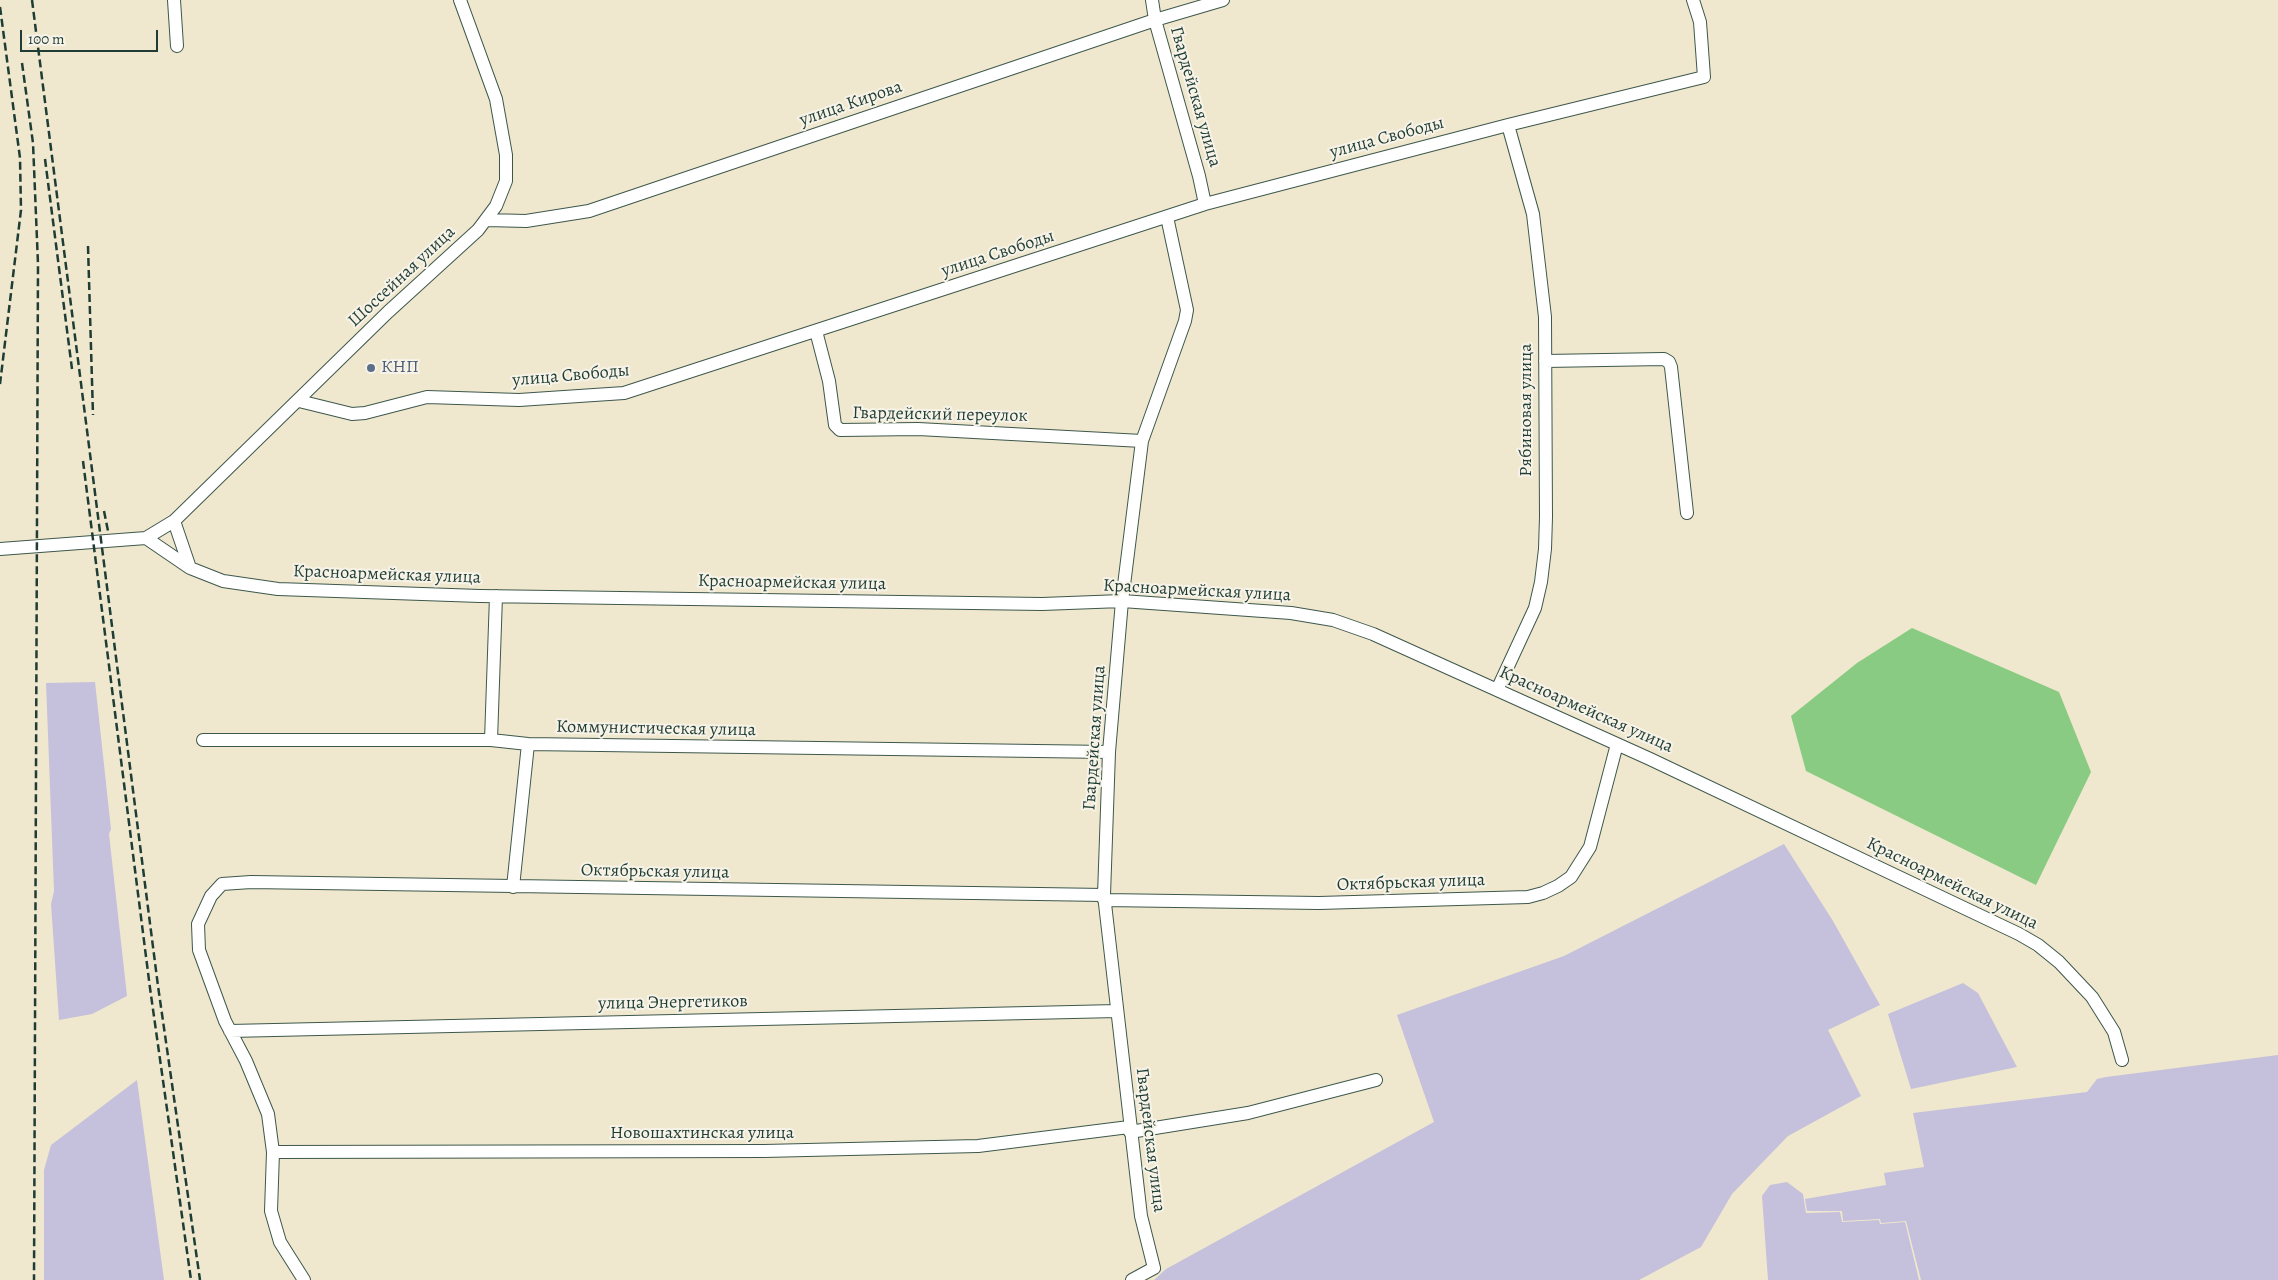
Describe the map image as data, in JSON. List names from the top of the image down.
{
  "streets": {
    "street": [
      "Гвардейская улица",
      "улица Кирова",
      "улица Свободы",
      "Шоссейная улица",
      "Рябиновая улица",
      "Гвардейский переулок",
      "Красноармейская улица",
      "Коммунистическая улица",
      "Октябрьская улица",
      "улица Энергетиков",
      "Новошахтинская улица"
    ]
  },
  "crossings": [
    ["Гвардейская улица", "улица Кирова"],
    ["Гвардейская улица", "улица Свободы"],
    ["Гвардейская улица", "Гвардейский переулок"],
    ["Гвардейская улица", "Красноармейская улица"],
    ["Гвардейская улица", "Коммунистическая улица"],
    ["Гвардейская улица", "Октябрьская улица"],
    ["Гвардейская улица", "улица Энергетиков"],
    ["Гвардейская улица", "Новошахтинская улица"],
    ["улица Кирова", "Шоссейная улица"],
    ["улица Свободы", "Шоссейная улица"],
    ["улица Свободы", "Рябиновая улица"],
    ["улица Свободы", "Гвардейский переулок"],
    ["Шоссейная улица", "Красноармейская улица"],
    ["Рябиновая улица", "Красноармейская улица"],
    ["Красноармейская улица", "Октябрьская улица"],
    ["Октябрьская улица", "улица Энергетиков"]
  ],
  "places": ["КНП"],
  "scale_bar": "100 m"
}
